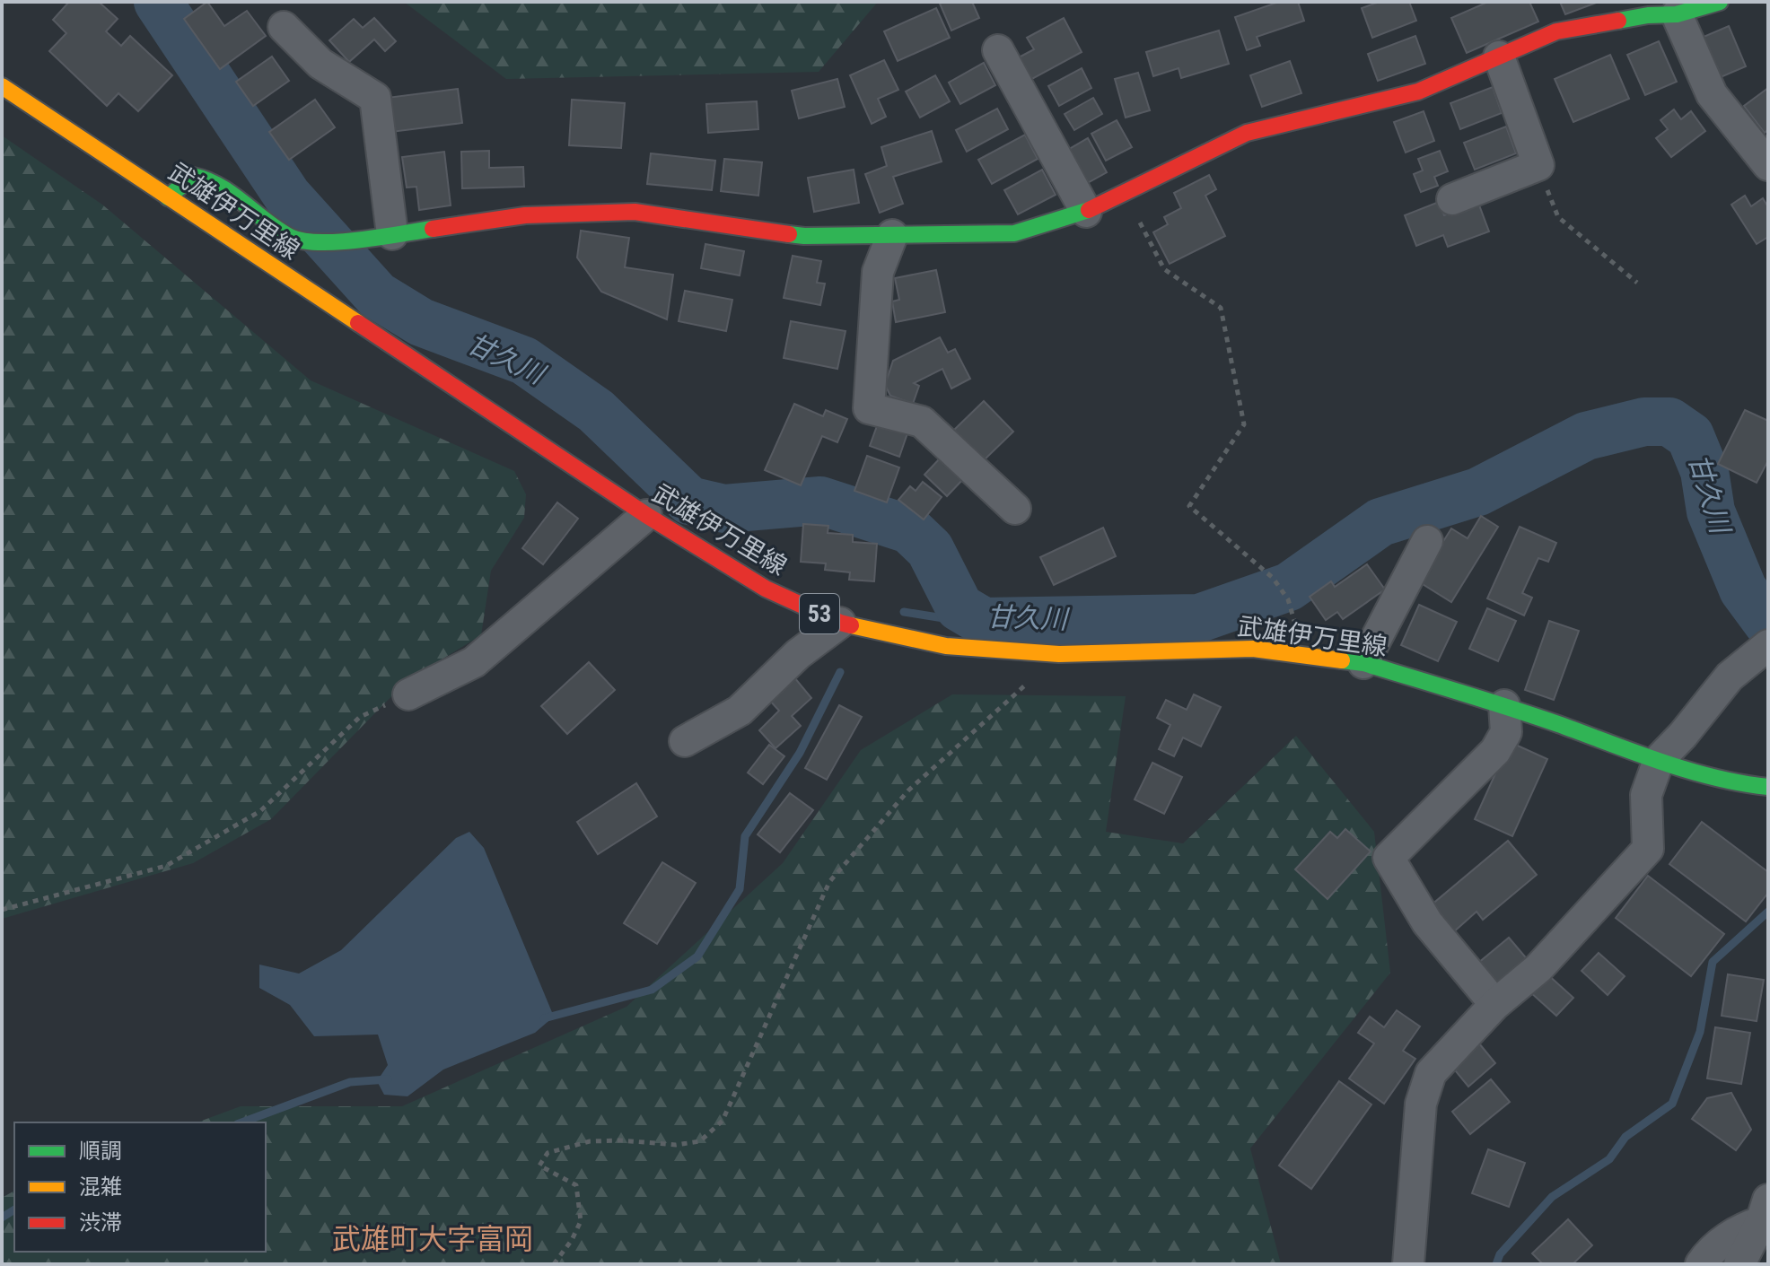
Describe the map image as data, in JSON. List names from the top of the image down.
{
  "streets": {
    "main road": ["武雄伊万里線", "53"]
  },
  "districts": ["武雄町大字富岡"],
  "water": ["甘久川"],
  "legend": ["順調", "混雑", "渋滞"]
}
